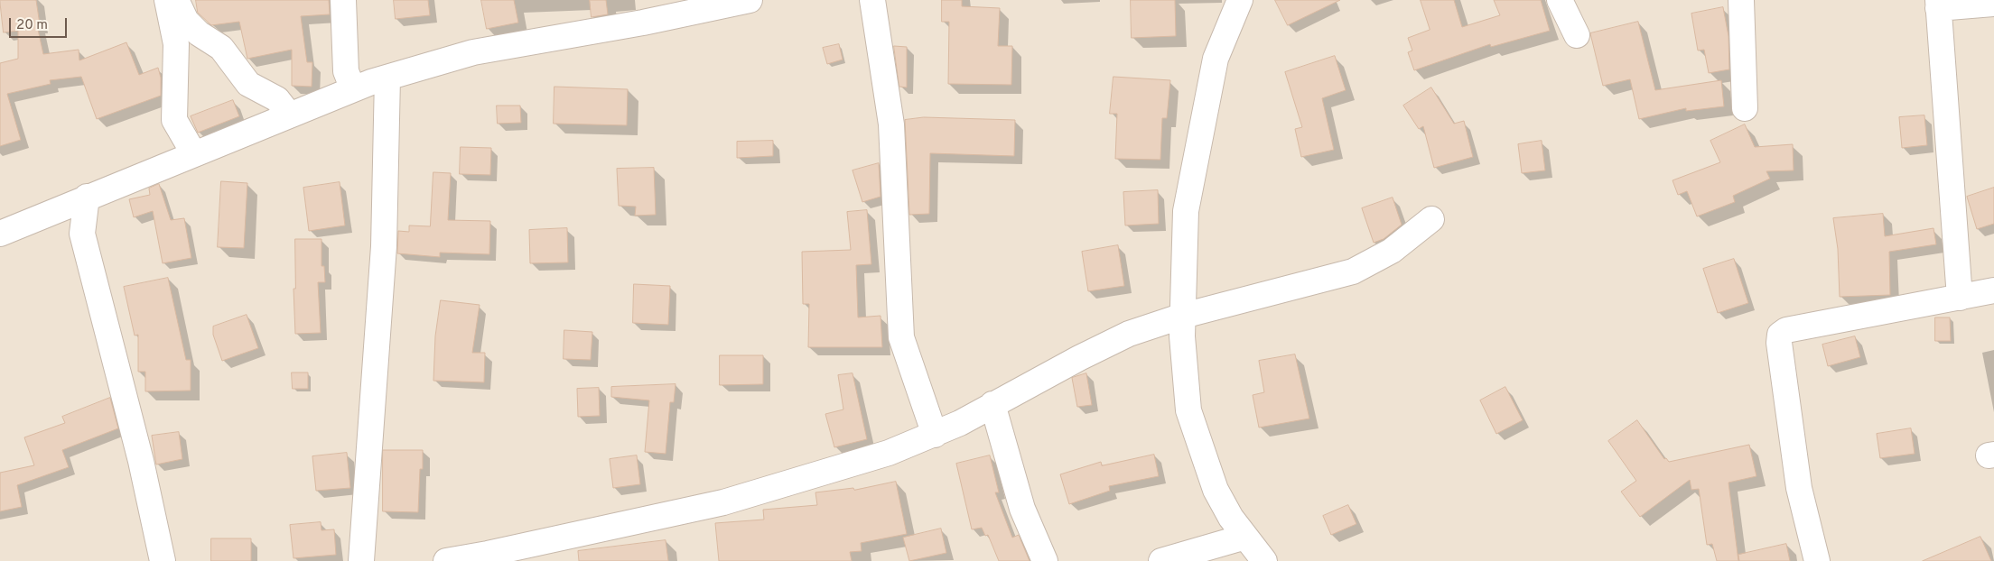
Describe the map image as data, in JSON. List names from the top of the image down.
{
  "scale_bar": "20 m"
}
